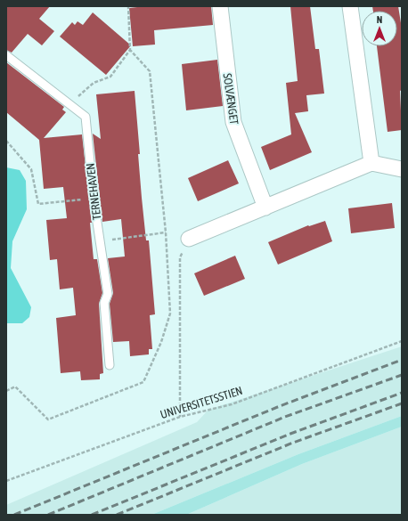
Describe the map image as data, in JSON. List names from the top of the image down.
{
  "streets": {
    "street": ["SOLVÆNGET"],
    "lane": ["TERNEHAVEN"],
    "path": ["UNIVERSITETSSTIEN"]
  },
  "north": "top"
}
